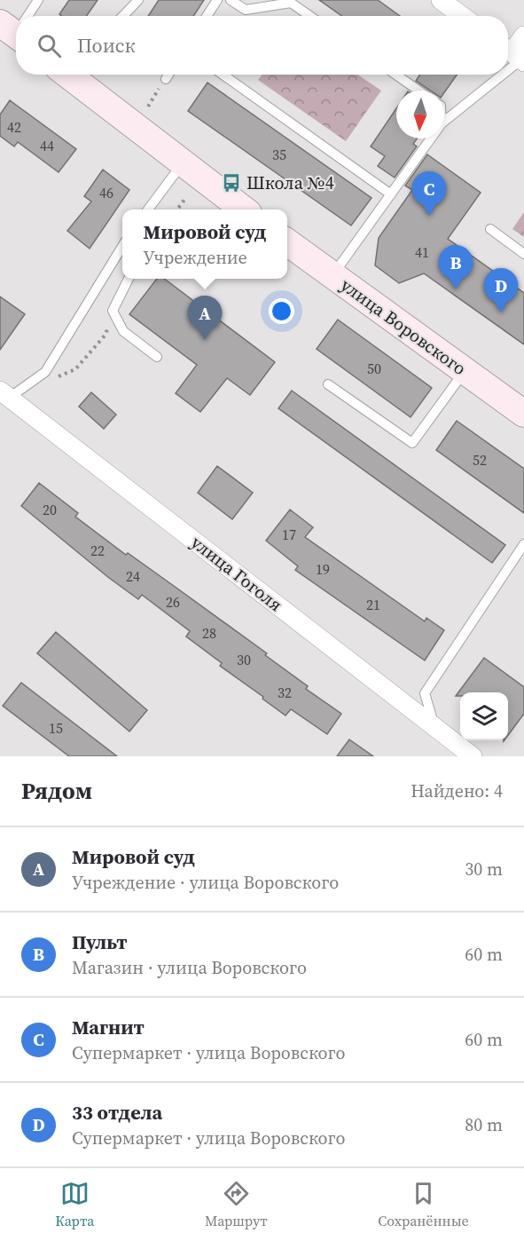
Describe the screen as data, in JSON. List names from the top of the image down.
{
  "streets": {
    "street": ["улица Воровского", "улица Гоголя"]
  },
  "places": {
    "bus stop": ["Школа №4"]
  },
  "house_numbers": [
    "42",
    "44",
    "35",
    "46",
    "41",
    "50",
    "52",
    "20",
    "17",
    "22",
    "19",
    "24",
    "26",
    "21",
    "28",
    "30",
    "32",
    "15"
  ],
  "north": "bottom",
  "page": {
    "search": "Поиск",
    "pins": [
      "C",
      "B",
      "D",
      "A"
    ],
    "popup": ["Мировой суд", "Учреждение"],
    "heading": ["Рядом", "Найдено: 4"],
    "list": [
      {
        "mark": "A",
        "name": "Мировой суд",
        "note": "Учреждение · улица Воровского",
        "value": "30 m"
      },
      {
        "mark": "B",
        "name": "Пульт",
        "note": "Магазин · улица Воровского",
        "value": "60 m"
      },
      {
        "mark": "C",
        "name": "Магнит",
        "note": "Супермаркет · улица Воровского",
        "value": "60 m"
      },
      {
        "mark": "D",
        "name": "33 отдела",
        "note": "Супермаркет · улица Воровского",
        "value": "80 m"
      }
    ],
    "nav": ["Карта", "Маршрут", "Сохранённые"]
  }
}
